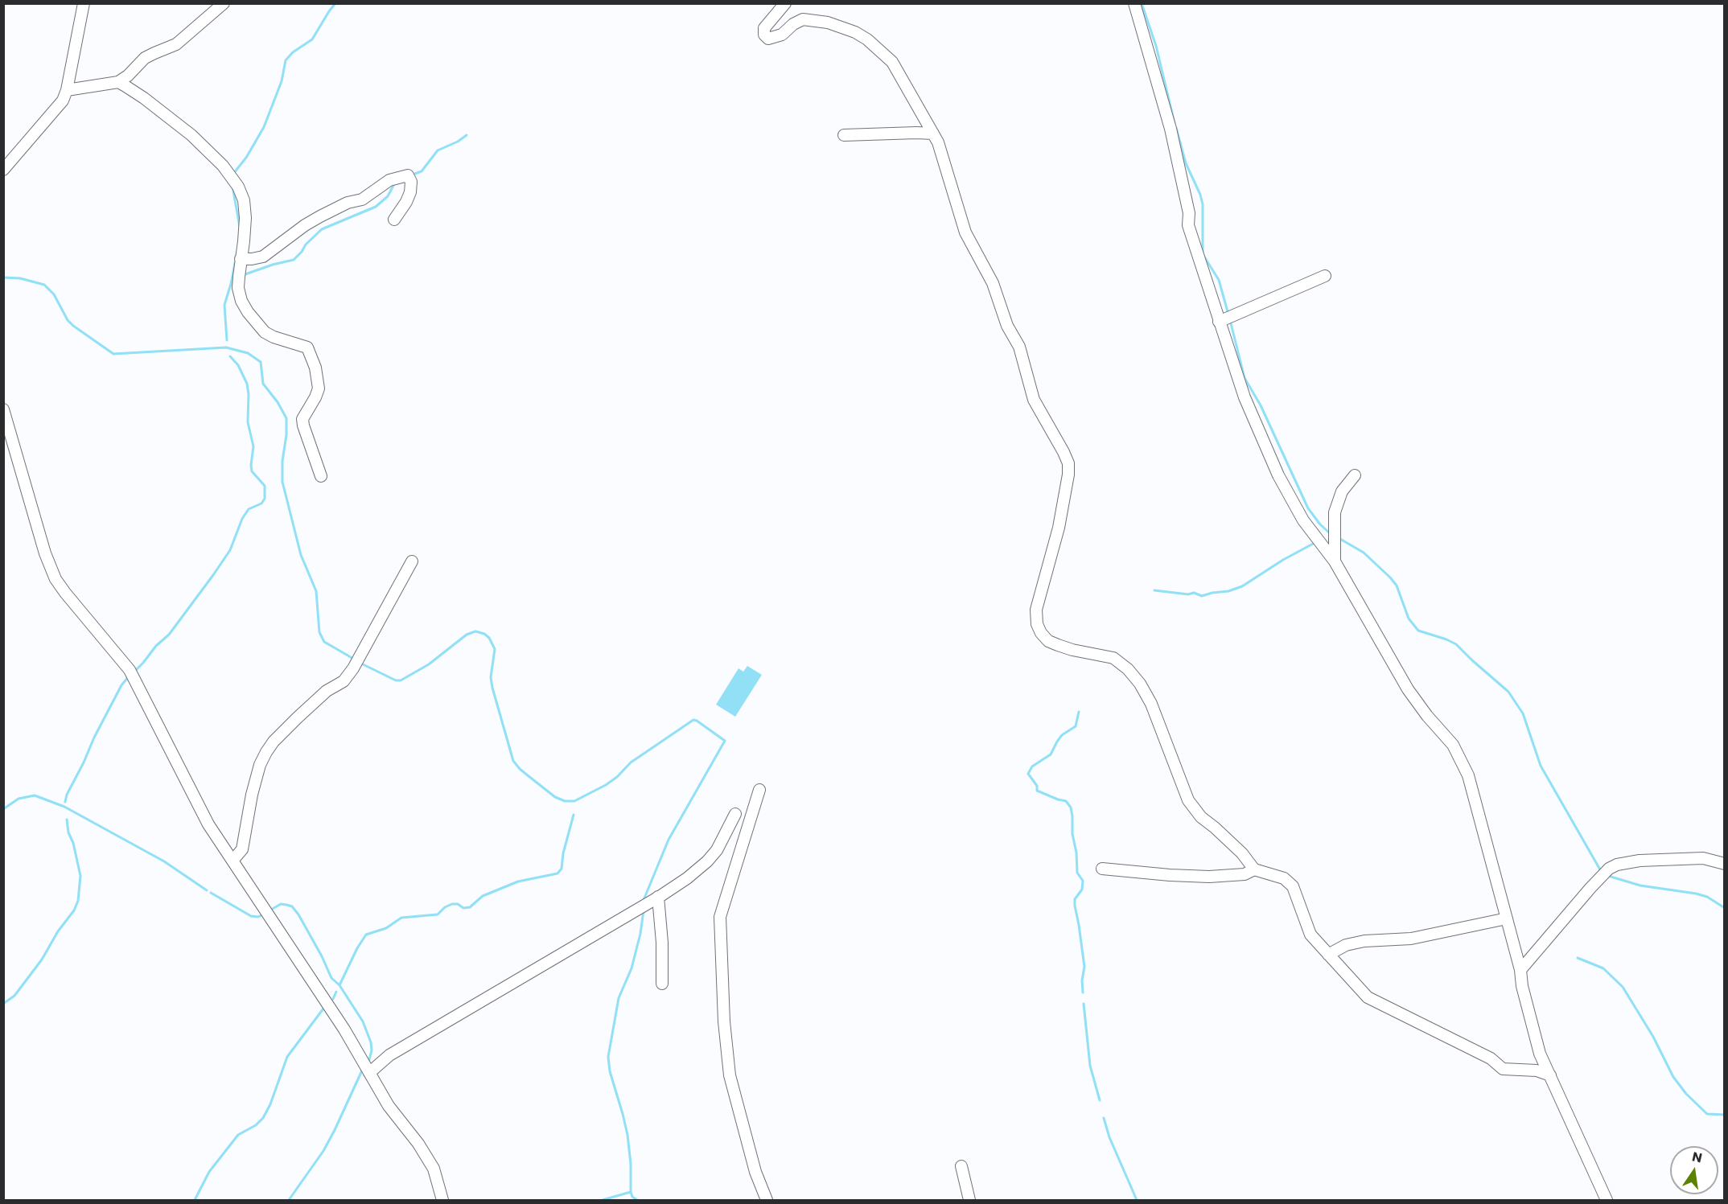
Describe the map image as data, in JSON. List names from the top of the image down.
{
  "north": "top"
}
